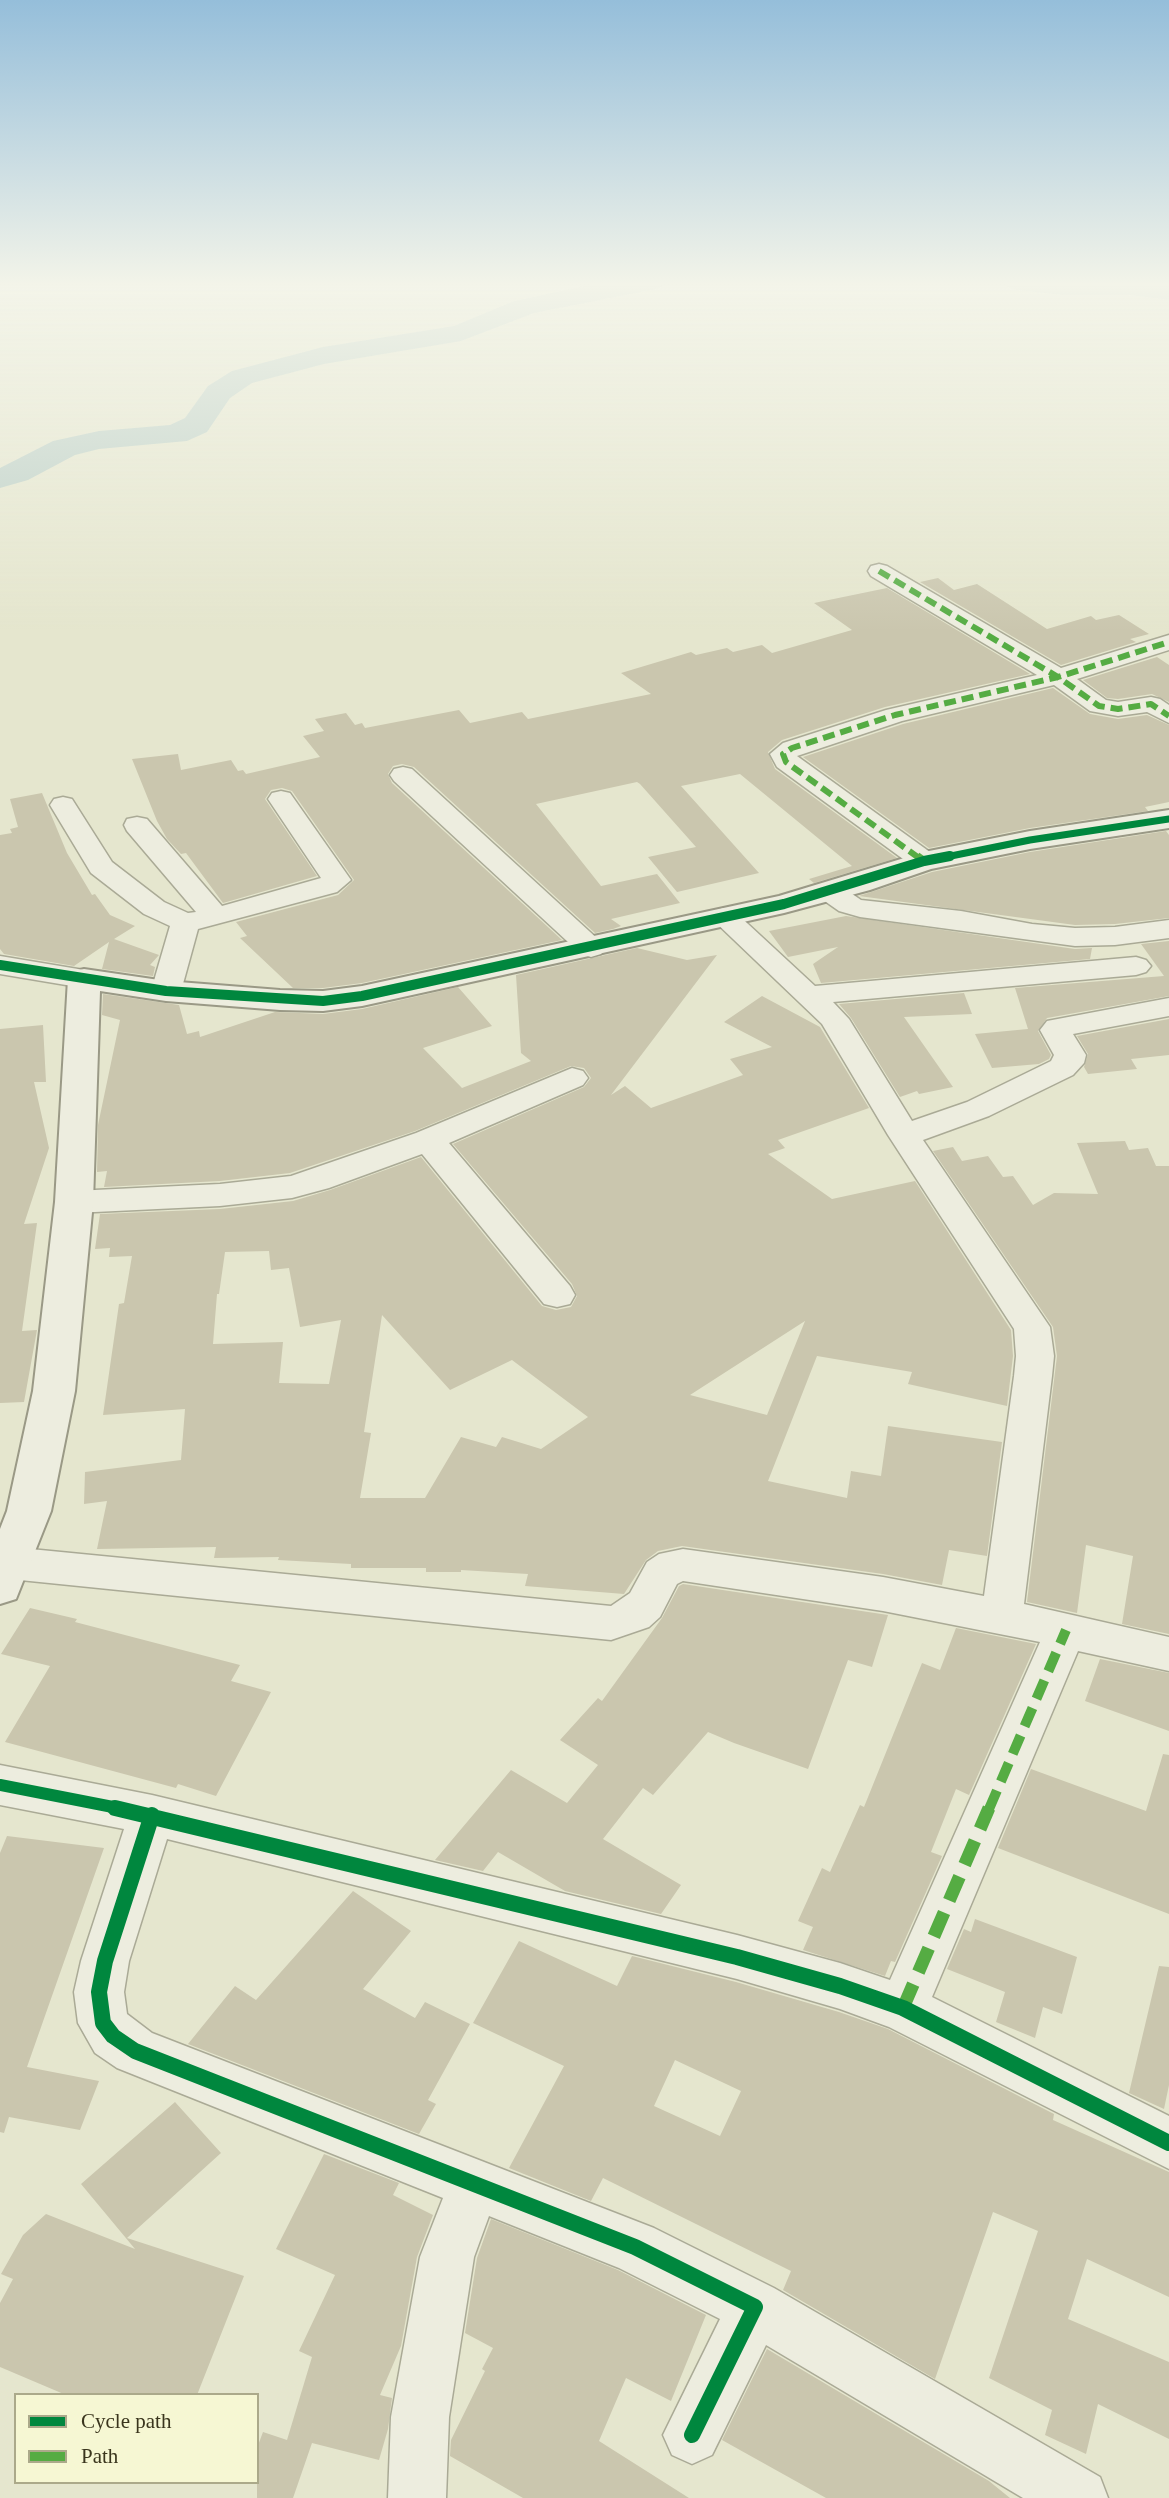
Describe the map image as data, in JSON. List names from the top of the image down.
{
  "legend": ["Cycle path", "Path"]
}
